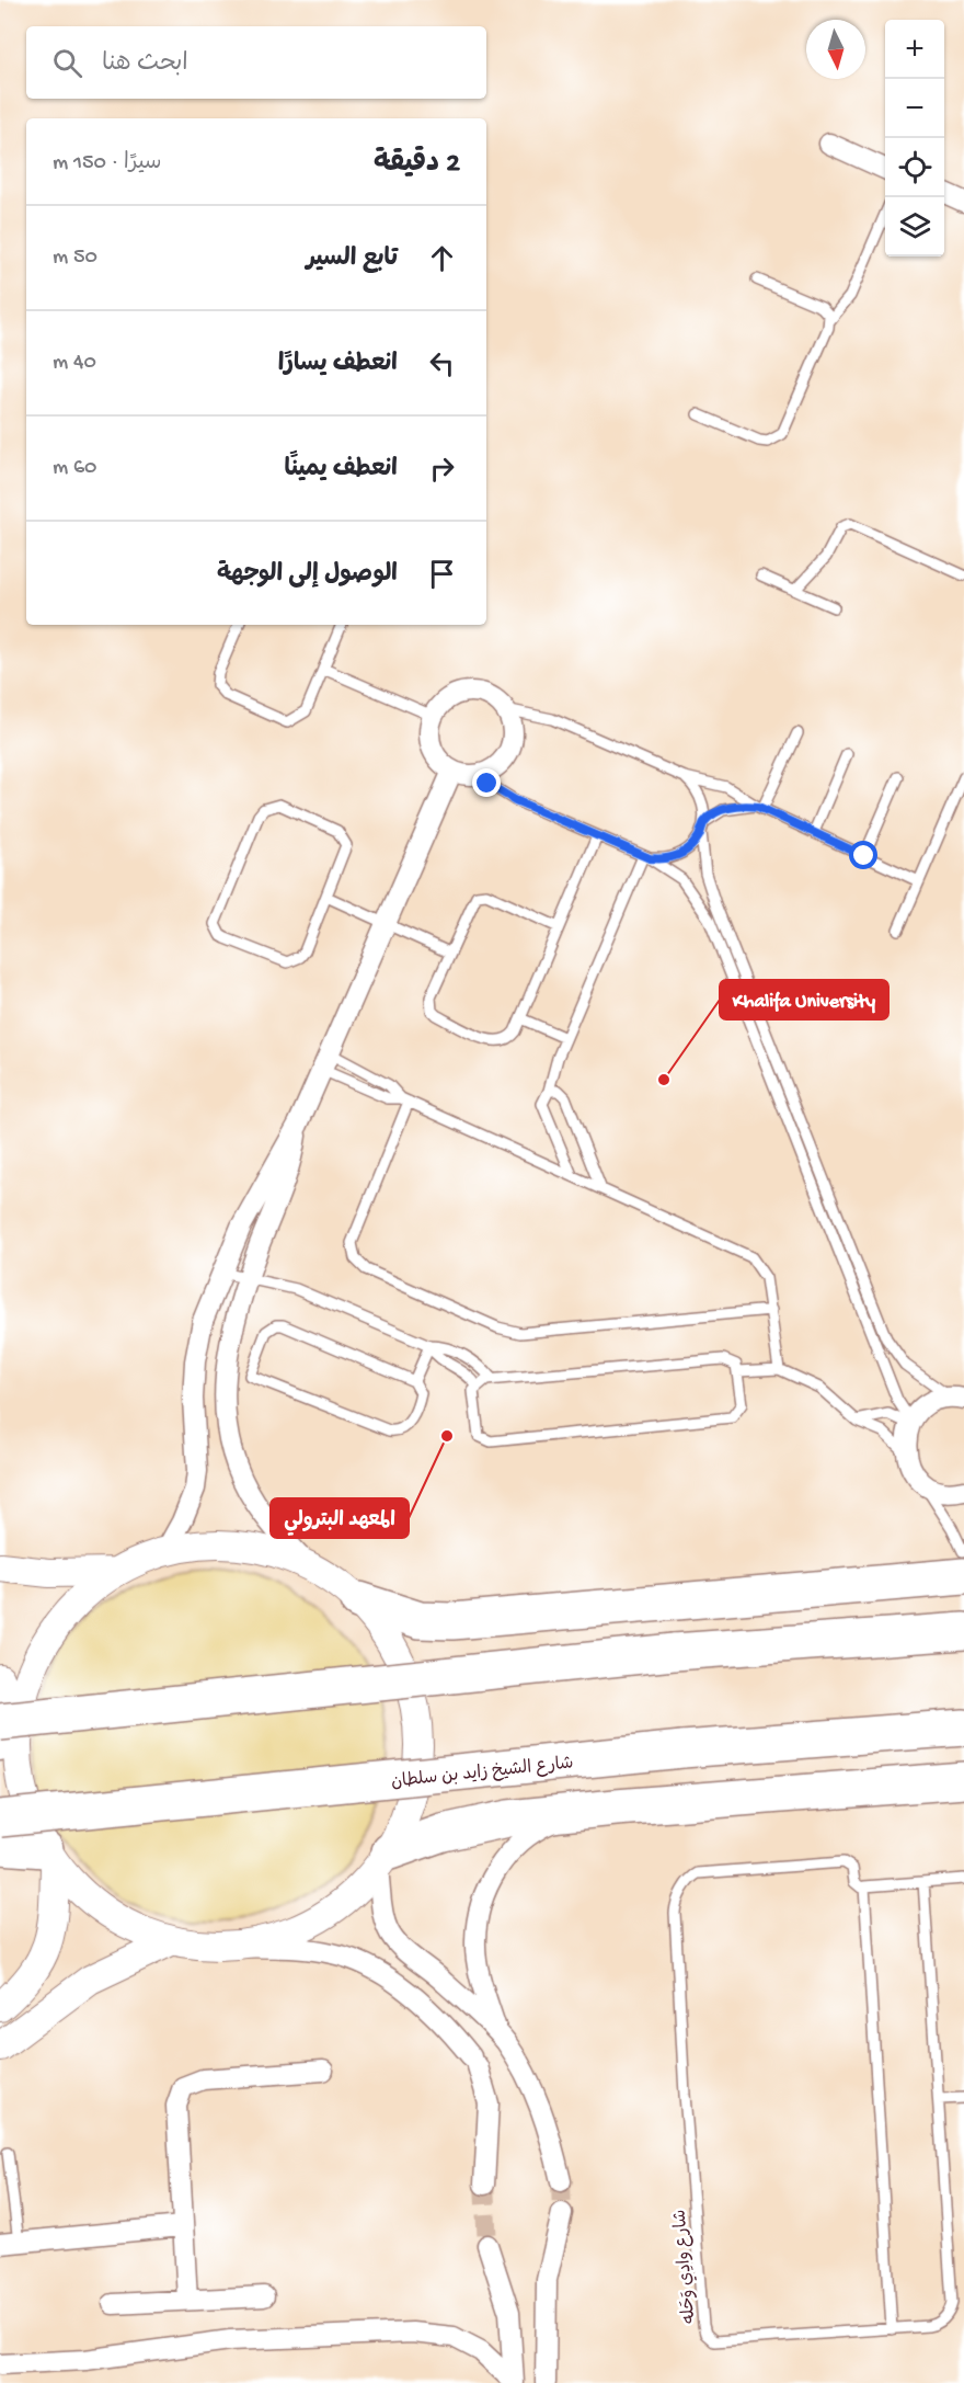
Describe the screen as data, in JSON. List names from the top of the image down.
{
  "streets": {
    "highway": ["شارع الشيخ زايد بن سلطان"],
    "lane": ["شارع وادِي وَحَله"]
  },
  "places": ["Khalifa University", "المعهد البترولي"],
  "north": "bottom",
  "page": {
    "map_buttons": ["+", "−"],
    "search": "ابحث هنا",
    "heading": ["2 دقيقة", "سيرًا · 150 m"],
    "list": [
      ["تابع السير", "50 m"],
      ["انعطف يسارًا", "40 m"],
      ["انعطف يمينًا", "60 m"],
      "الوصول إلى الوجهة"
    ]
  }
}
